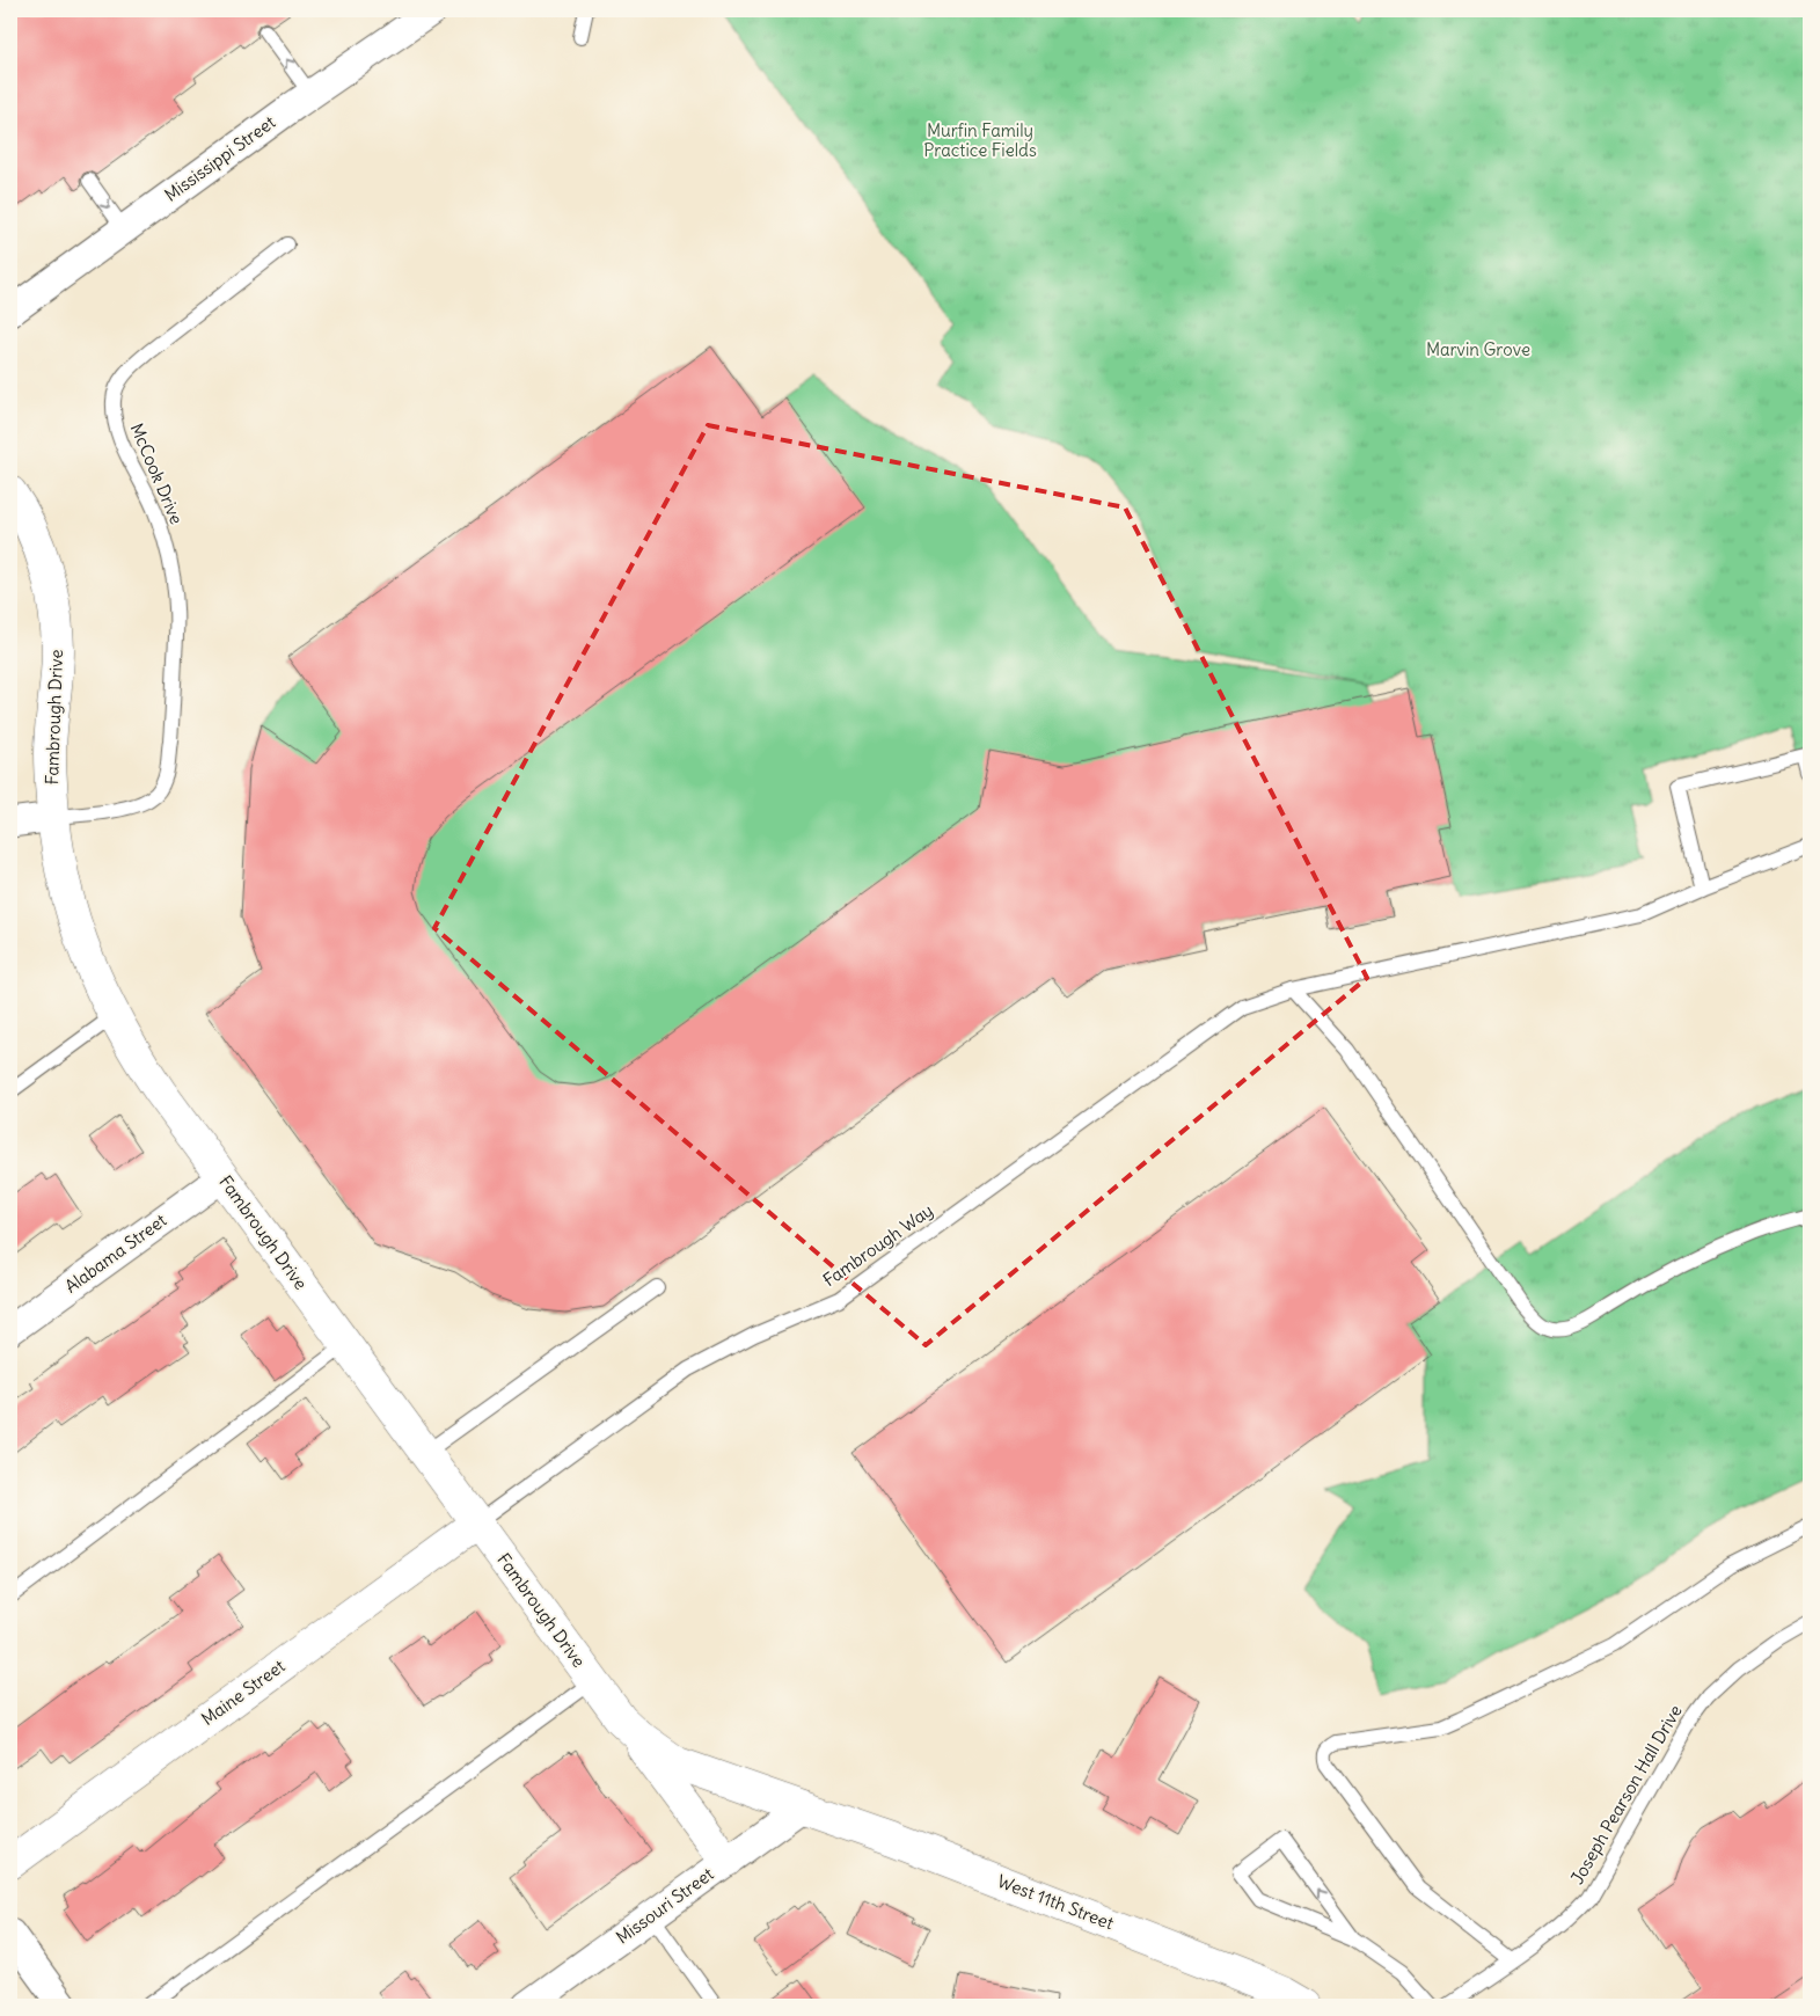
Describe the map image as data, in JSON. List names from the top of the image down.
{
  "streets": {
    "street": [
      "Mississippi Street",
      "Fambrough Drive",
      "Alabama Street",
      "Maine Street",
      "West 11th Street",
      "Missouri Street"
    ],
    "lane": ["McCook Drive", "Fambrough Way", "Joseph Pearson Hall Drive"]
  },
  "crossings": [
    ["McCook Drive", "Fambrough Drive"],
    ["Fambrough Drive", "Fambrough Way"],
    ["Fambrough Drive", "Alabama Street"],
    ["Fambrough Drive", "Maine Street"],
    ["Fambrough Drive", "West 11th Street"],
    ["Fambrough Drive", "Missouri Street"],
    ["Fambrough Way", "Maine Street"],
    ["West 11th Street", "Missouri Street"]
  ],
  "parks": ["Murfin Family Practice Fields", "Marvin Grove"]
}
